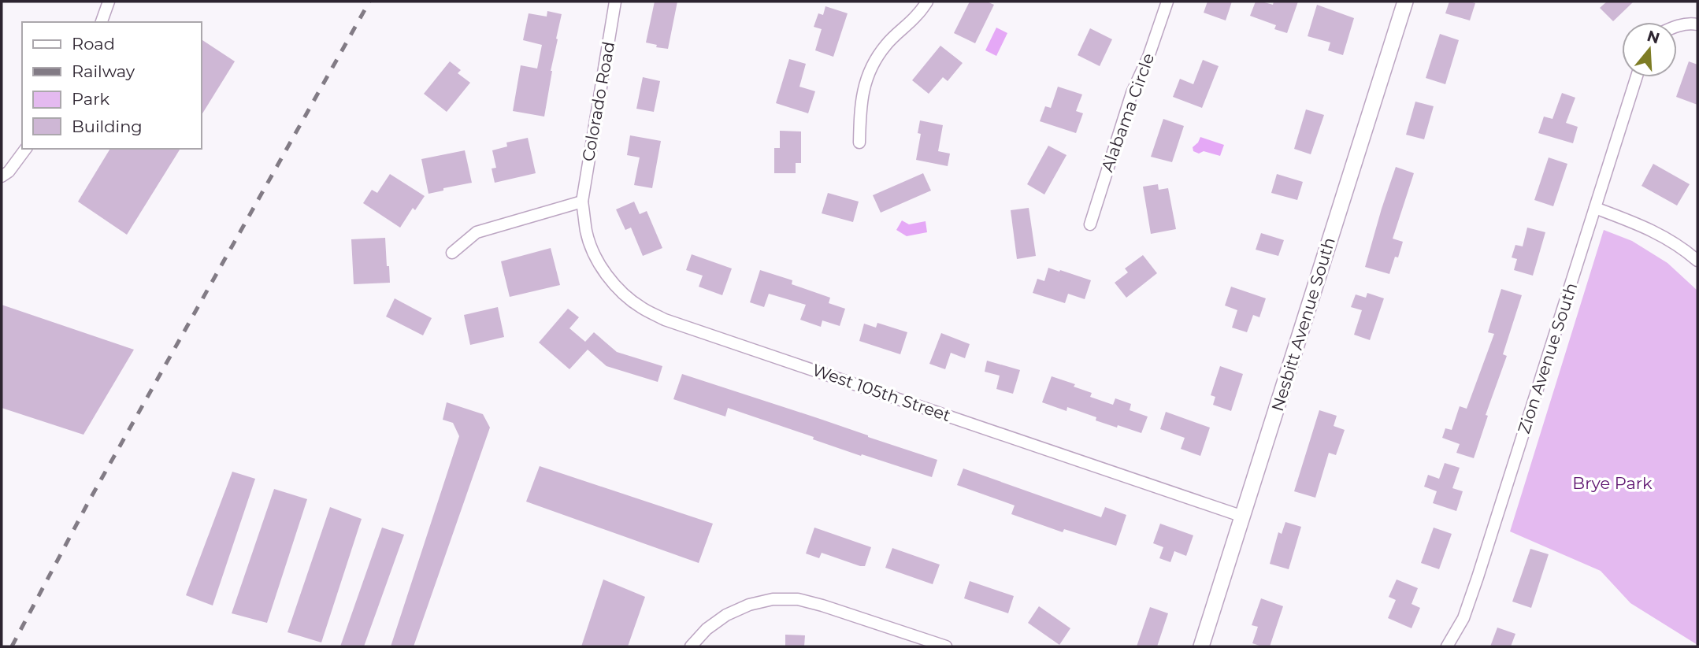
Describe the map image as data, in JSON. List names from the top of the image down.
{
  "streets": {
    "street": [
      "Colorado Road",
      "Alabama Circle",
      "Nesbitt Avenue South",
      "Zion Avenue South",
      "West 105th Street"
    ]
  },
  "crossings": [
    ["Colorado Road", "West 105th Street"],
    ["Nesbitt Avenue South", "West 105th Street"]
  ],
  "parks": ["Brye Park"],
  "legend": [
    "Road",
    "Railway",
    "Park",
    "Building"
  ],
  "north": "top"
}
